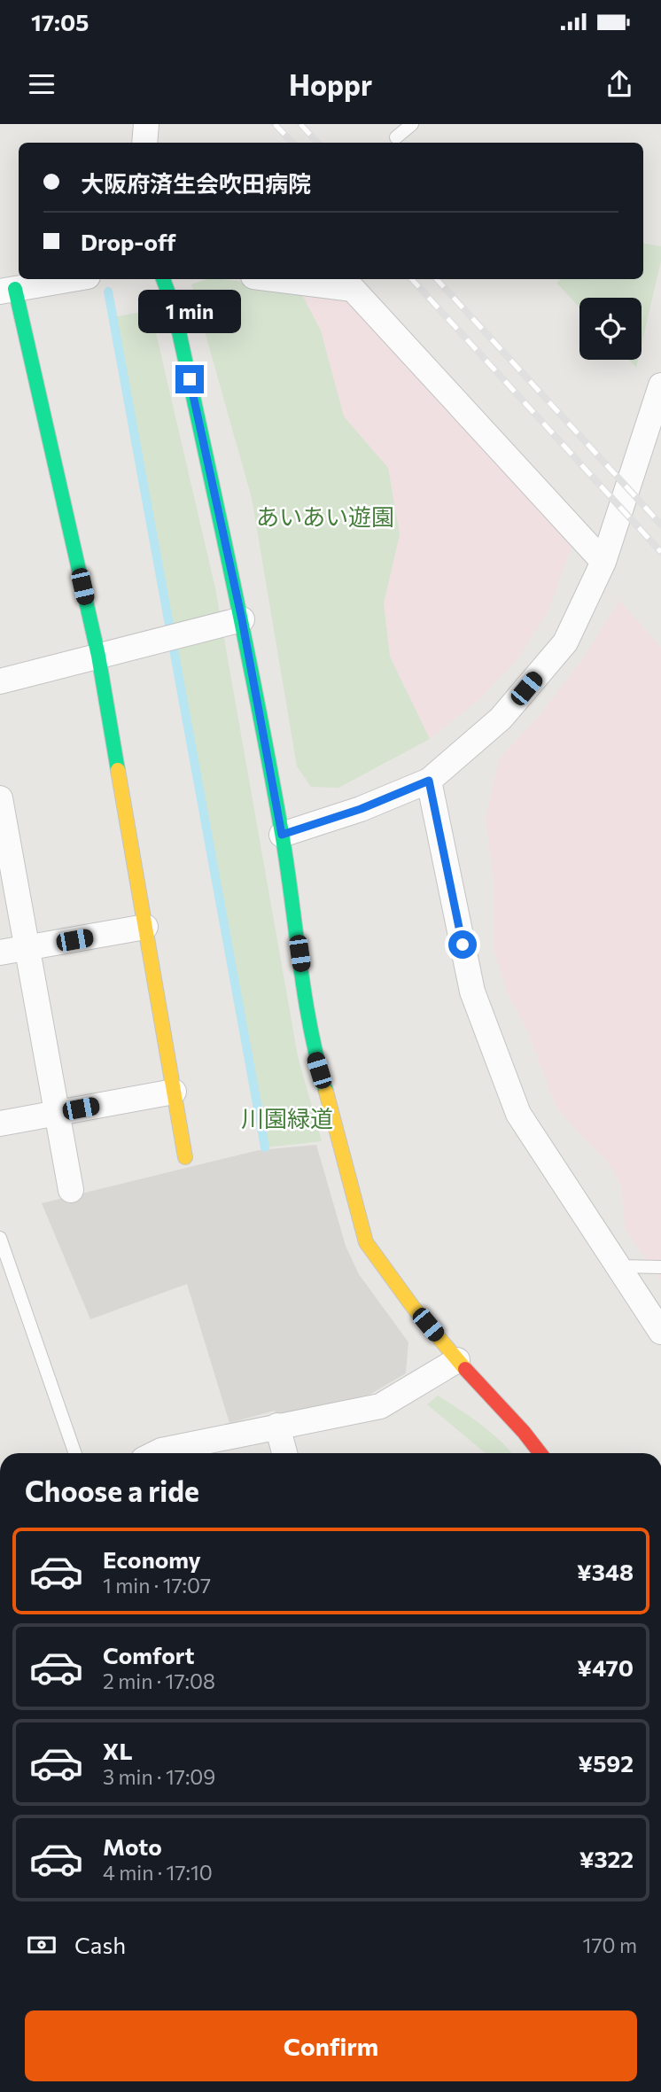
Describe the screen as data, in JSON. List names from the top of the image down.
{
  "parks": ["あいあい遊園", "川園緑道"],
  "page": {
    "status": "17:05",
    "header": "Hoppr",
    "banner": ["大阪府済生会吹田病院", "Drop-off"],
    "bubble": "1 min",
    "heading": "Choose a ride",
    "list": [
      {
        "name": "Economy",
        "note": "1 min · 17:07",
        "value": "¥348"
      },
      {
        "name": "Comfort",
        "note": "2 min · 17:08",
        "value": "¥470"
      },
      {
        "name": "XL",
        "note": "3 min · 17:09",
        "value": "¥592"
      },
      {
        "name": "Moto",
        "note": "4 min · 17:10",
        "value": "¥322"
      }
    ],
    "pay": ["Cash", "170 m"],
    "buttons": "Confirm"
  }
}
